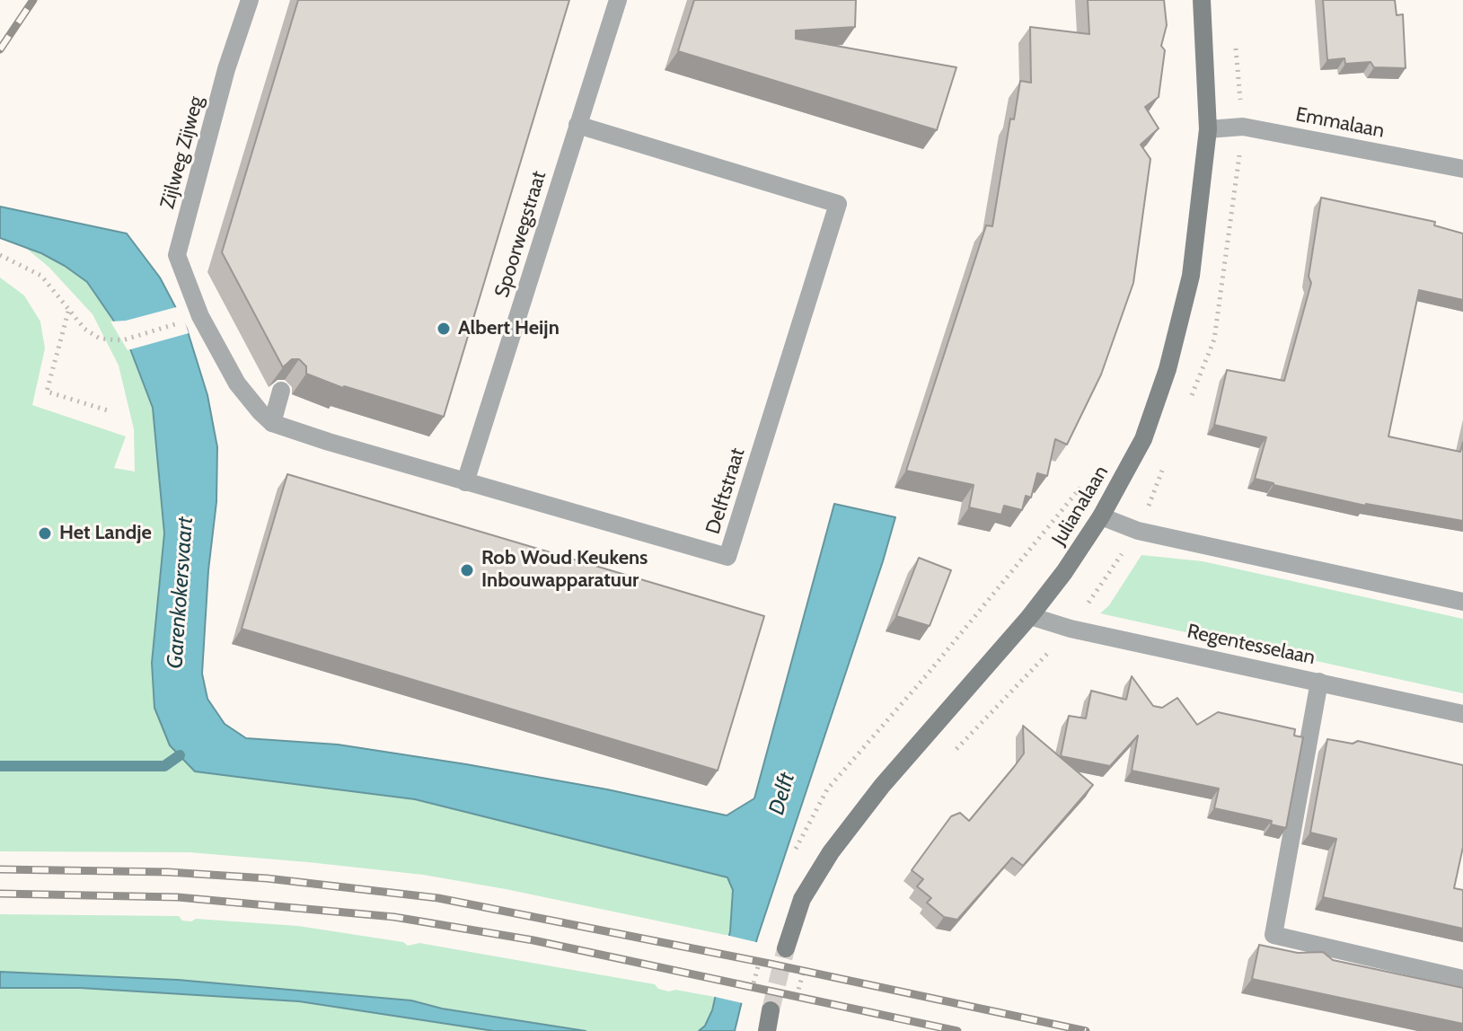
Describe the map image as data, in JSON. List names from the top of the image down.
{
  "streets": {
    "main road": ["Julianalaan"],
    "street": [
      "Emmalaan",
      "Zijlweg Zijweg",
      "Spoorwegstraat",
      "Delftstraat",
      "Regentesselaan"
    ]
  },
  "crossings": [
    ["Emmalaan", "Julianalaan"],
    ["Spoorwegstraat", "Delftstraat"],
    ["Julianalaan", "Regentesselaan"]
  ],
  "water": ["Garenkokersvaart", "Delft"],
  "places": ["Albert Heijn", "Het Landje", "Rob Woud Keukens Inbouwapparatuur"]
}
